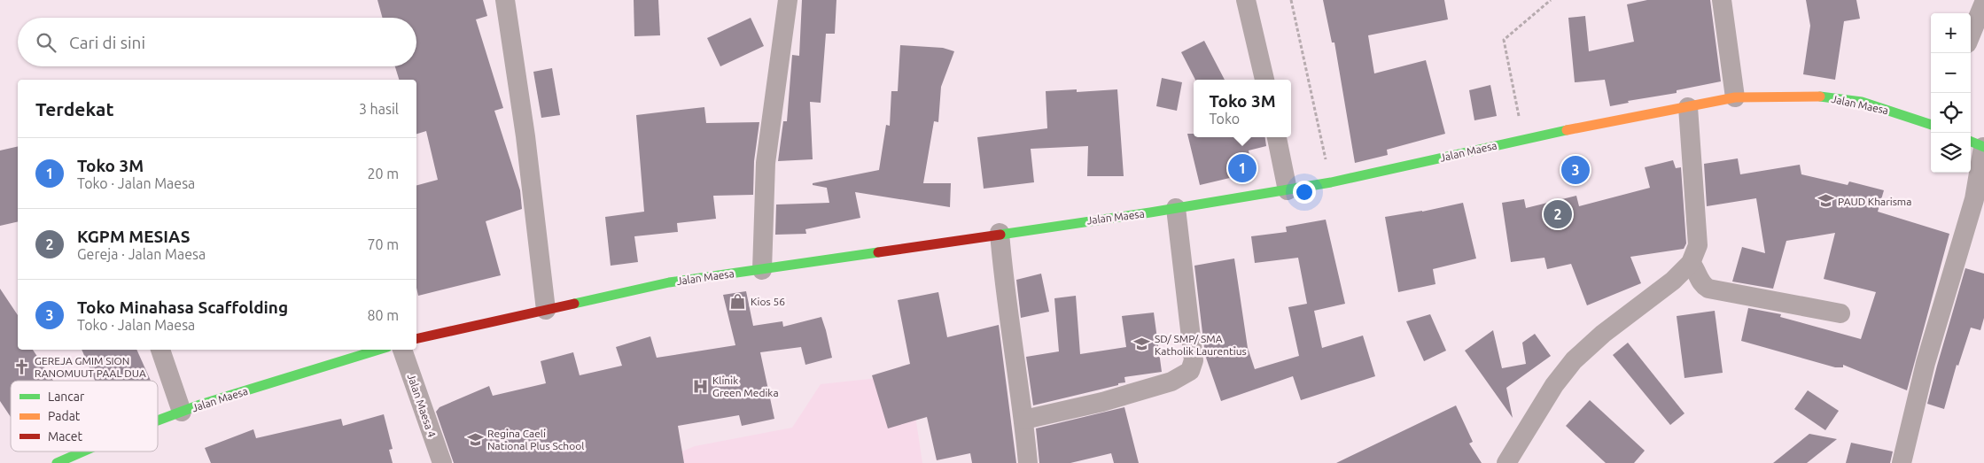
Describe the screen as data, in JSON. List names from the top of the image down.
{
  "streets": {
    "street": ["Jalan Maesa", "Jalan Maesa 4"]
  },
  "places": {
    "school or university": ["PAUD Kharisma", "SD/ SMP/ SMA Katholik Laurentius", "Regina Caeli National Plus School"],
    "shop": ["Kios 56"],
    "church": ["GEREJA GMIM SION RANOMUUT PAAL DUA"],
    "hospital": ["Klinik Green Medika"]
  },
  "legend": ["Lancar", "Padat", "Macet"],
  "page": {
    "map_buttons": ["+", "−"],
    "search": "Cari di sini",
    "popup": ["Toko 3M", "Toko"],
    "heading": ["Terdekat", "3 hasil"],
    "list": [
      {
        "mark": "1",
        "name": "Toko 3M",
        "note": "Toko · Jalan Maesa",
        "value": "20 m"
      },
      {
        "mark": "2",
        "name": "KGPM MESIAS",
        "note": "Gereja · Jalan Maesa",
        "value": "70 m"
      },
      {
        "mark": "3",
        "name": "Toko Minahasa Scaffolding",
        "note": "Toko · Jalan Maesa",
        "value": "80 m"
      }
    ],
    "pins": ["1", "3", "2"]
  }
}
